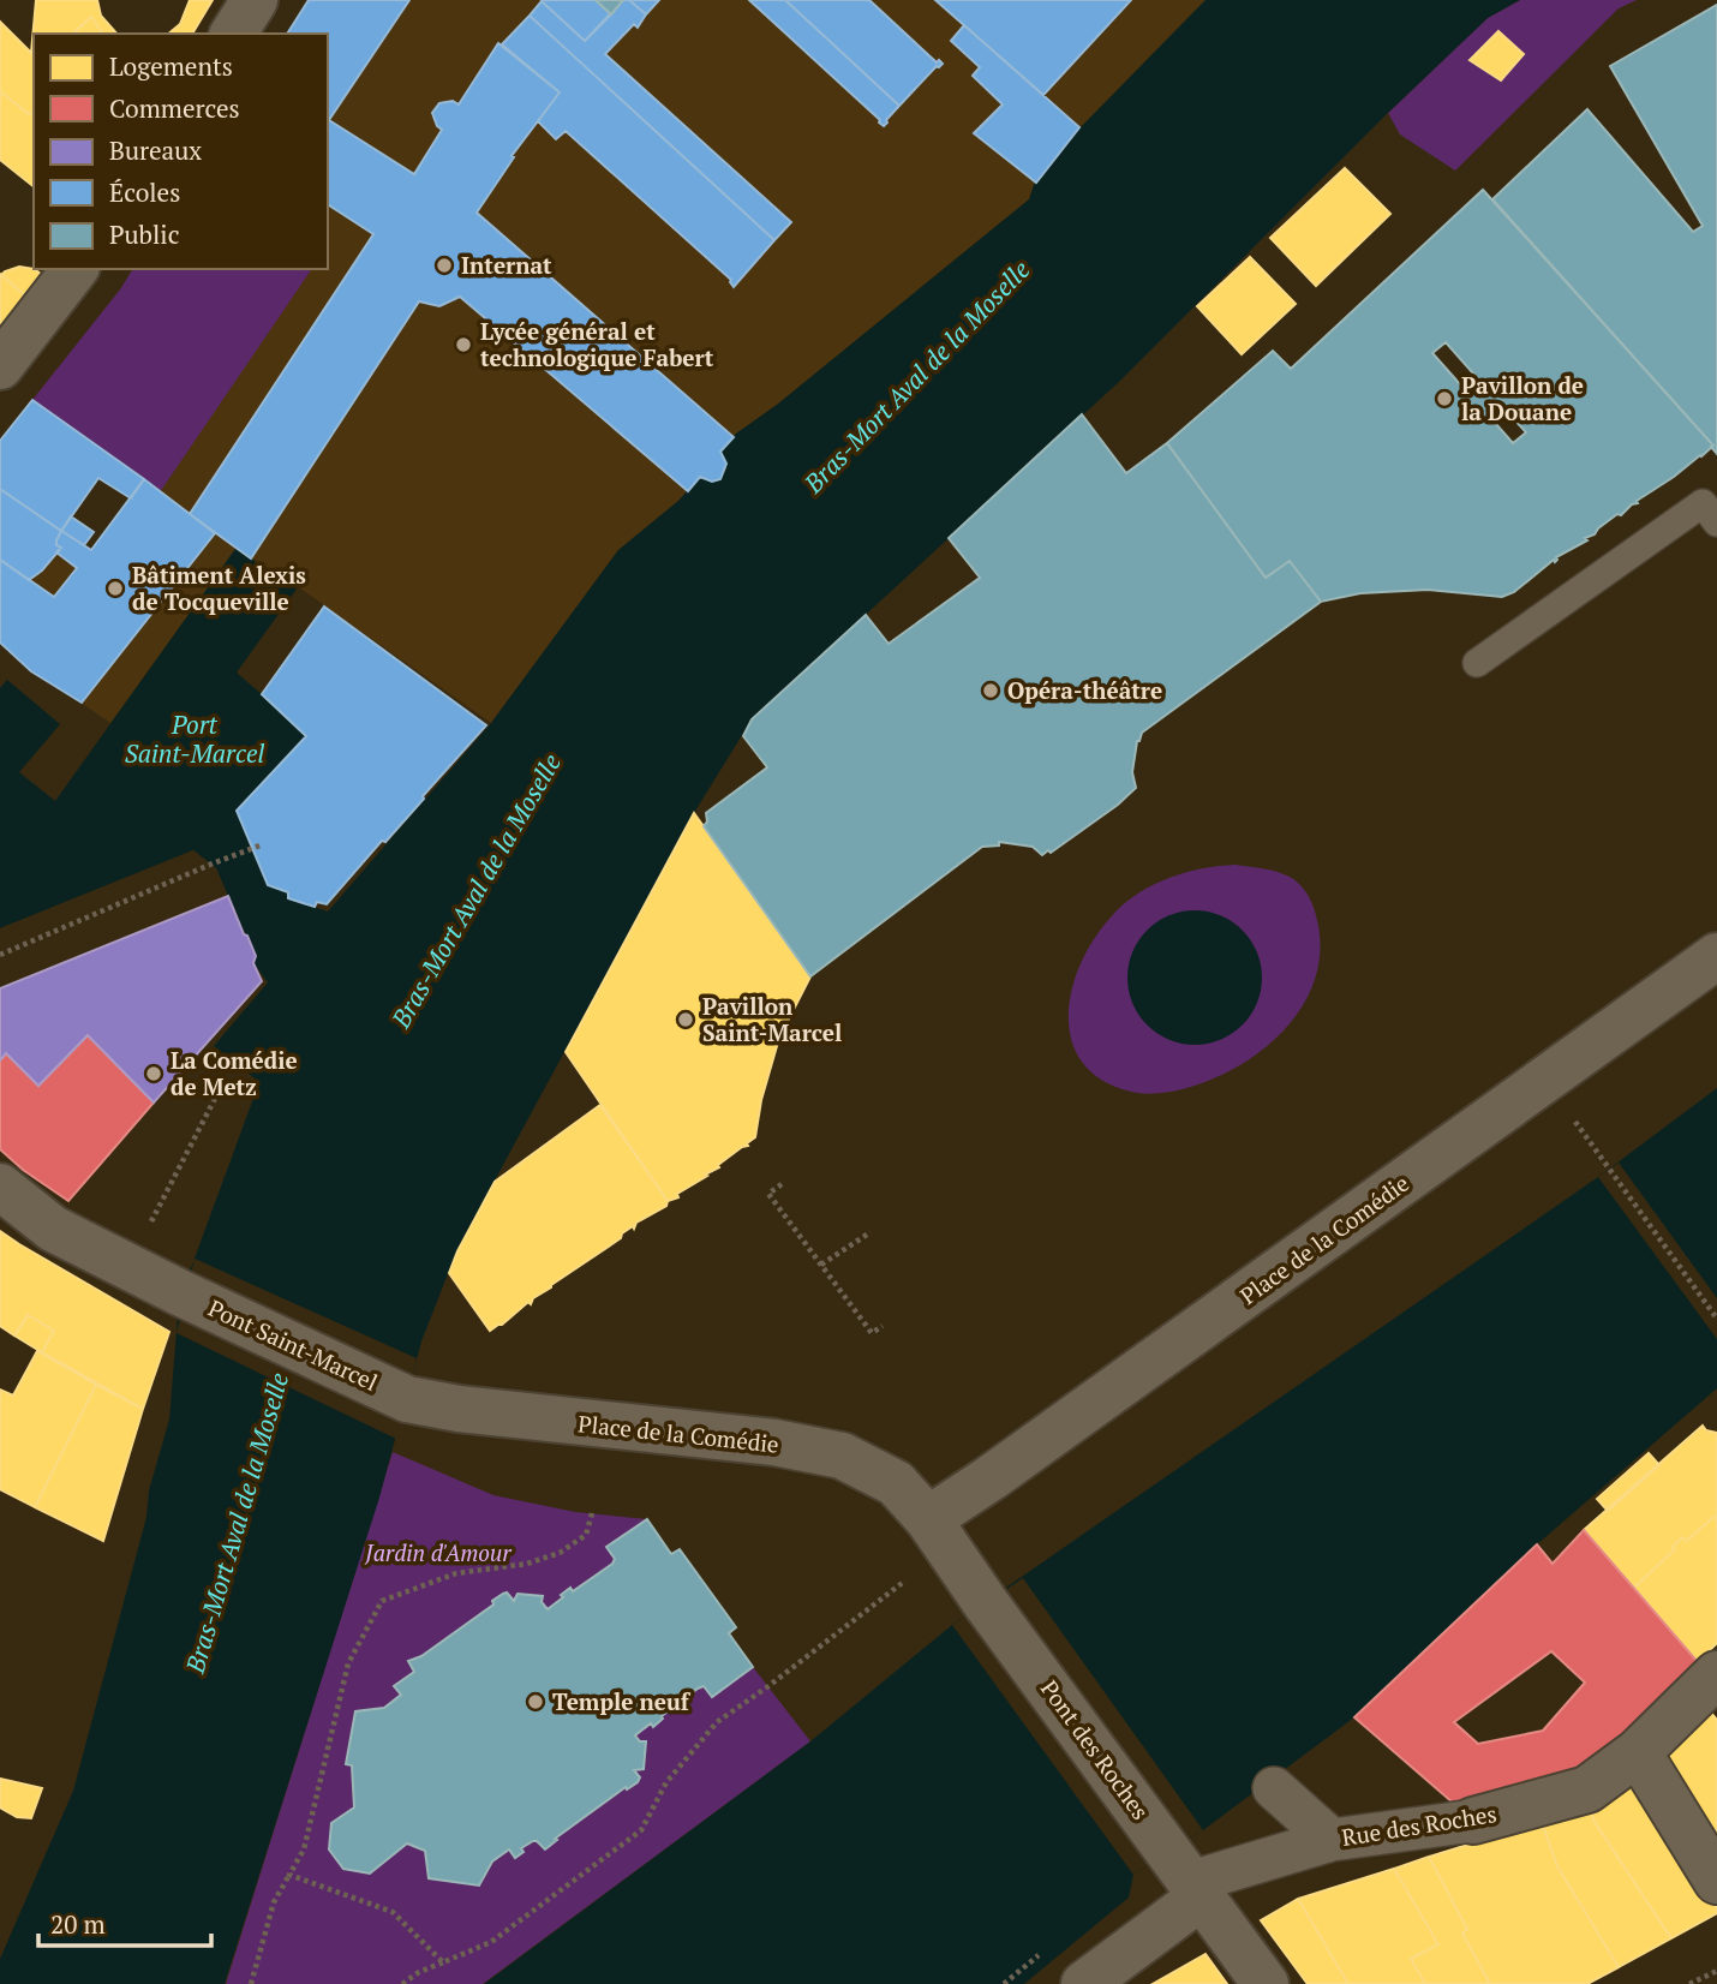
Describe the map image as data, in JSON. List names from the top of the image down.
{
  "streets": {
    "street": [
      "Place de la Comédie",
      "Pont Saint-Marcel",
      "Pont des Roches",
      "Rue des Roches"
    ]
  },
  "crossings": [
    ["Place de la Comédie", "Pont Saint-Marcel"],
    ["Place de la Comédie", "Pont des Roches"],
    ["Pont des Roches", "Rue des Roches"]
  ],
  "water": ["Bras-Mort Aval de la Moselle", "Port Saint-Marcel"],
  "parks": ["Jardin d'Amour"],
  "places": [
    "Internat",
    "Lycée général et technologique Fabert",
    "Pavillon de la Douane",
    "Bâtiment Alexis de Tocqueville",
    "Opéra-théâtre",
    "Pavillon Saint-Marcel",
    "La Comédie de Metz",
    "Temple neuf"
  ],
  "legend": [
    "Logements",
    "Commerces",
    "Bureaux",
    "Écoles",
    "Public"
  ],
  "scale_bar": "20 m"
}
